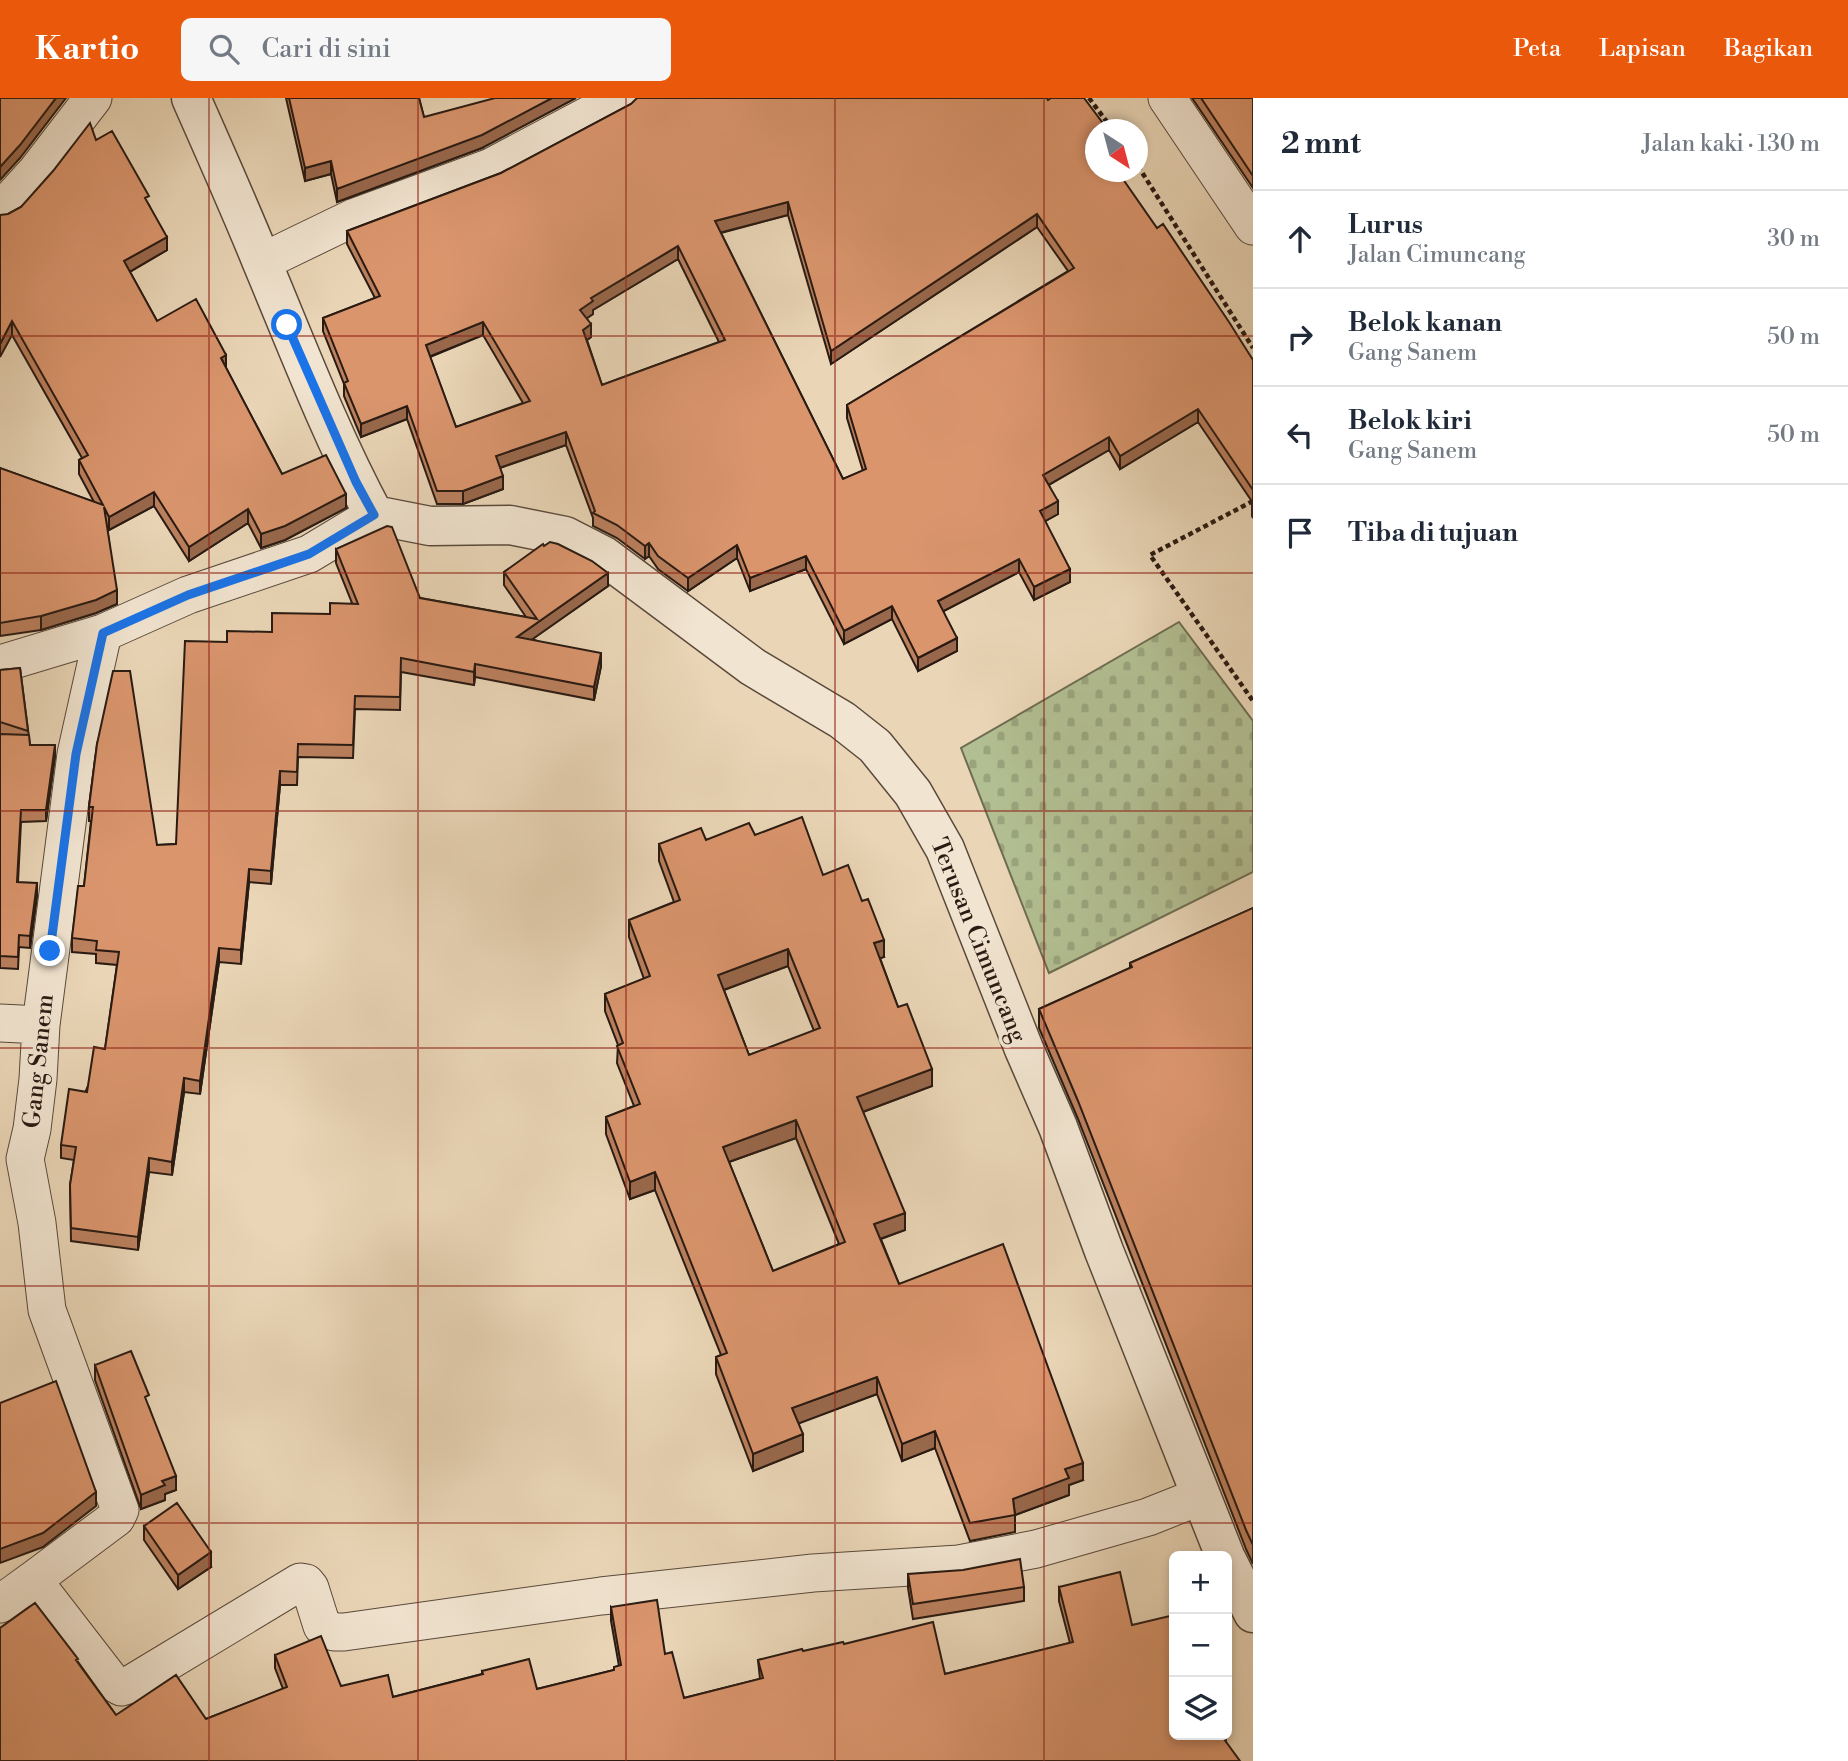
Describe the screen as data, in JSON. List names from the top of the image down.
{
  "streets": {
    "street": ["Terusan Cimuncang", "Gang Sanem"]
  },
  "north": "bottom right",
  "page": {
    "header": "Kartio",
    "search": "Cari di sini",
    "nav": ["Peta", "Lapisan", "Bagikan"],
    "heading": ["2 mnt", "Jalan kaki · 130 m"],
    "list": [
      ["Lurus", "Jalan Cimuncang", "30 m"],
      ["Belok kanan", "Gang Sanem", "50 m"],
      ["Belok kiri", "Gang Sanem", "50 m"],
      "Tiba di tujuan"
    ],
    "map_buttons": ["+", "−"]
  }
}
